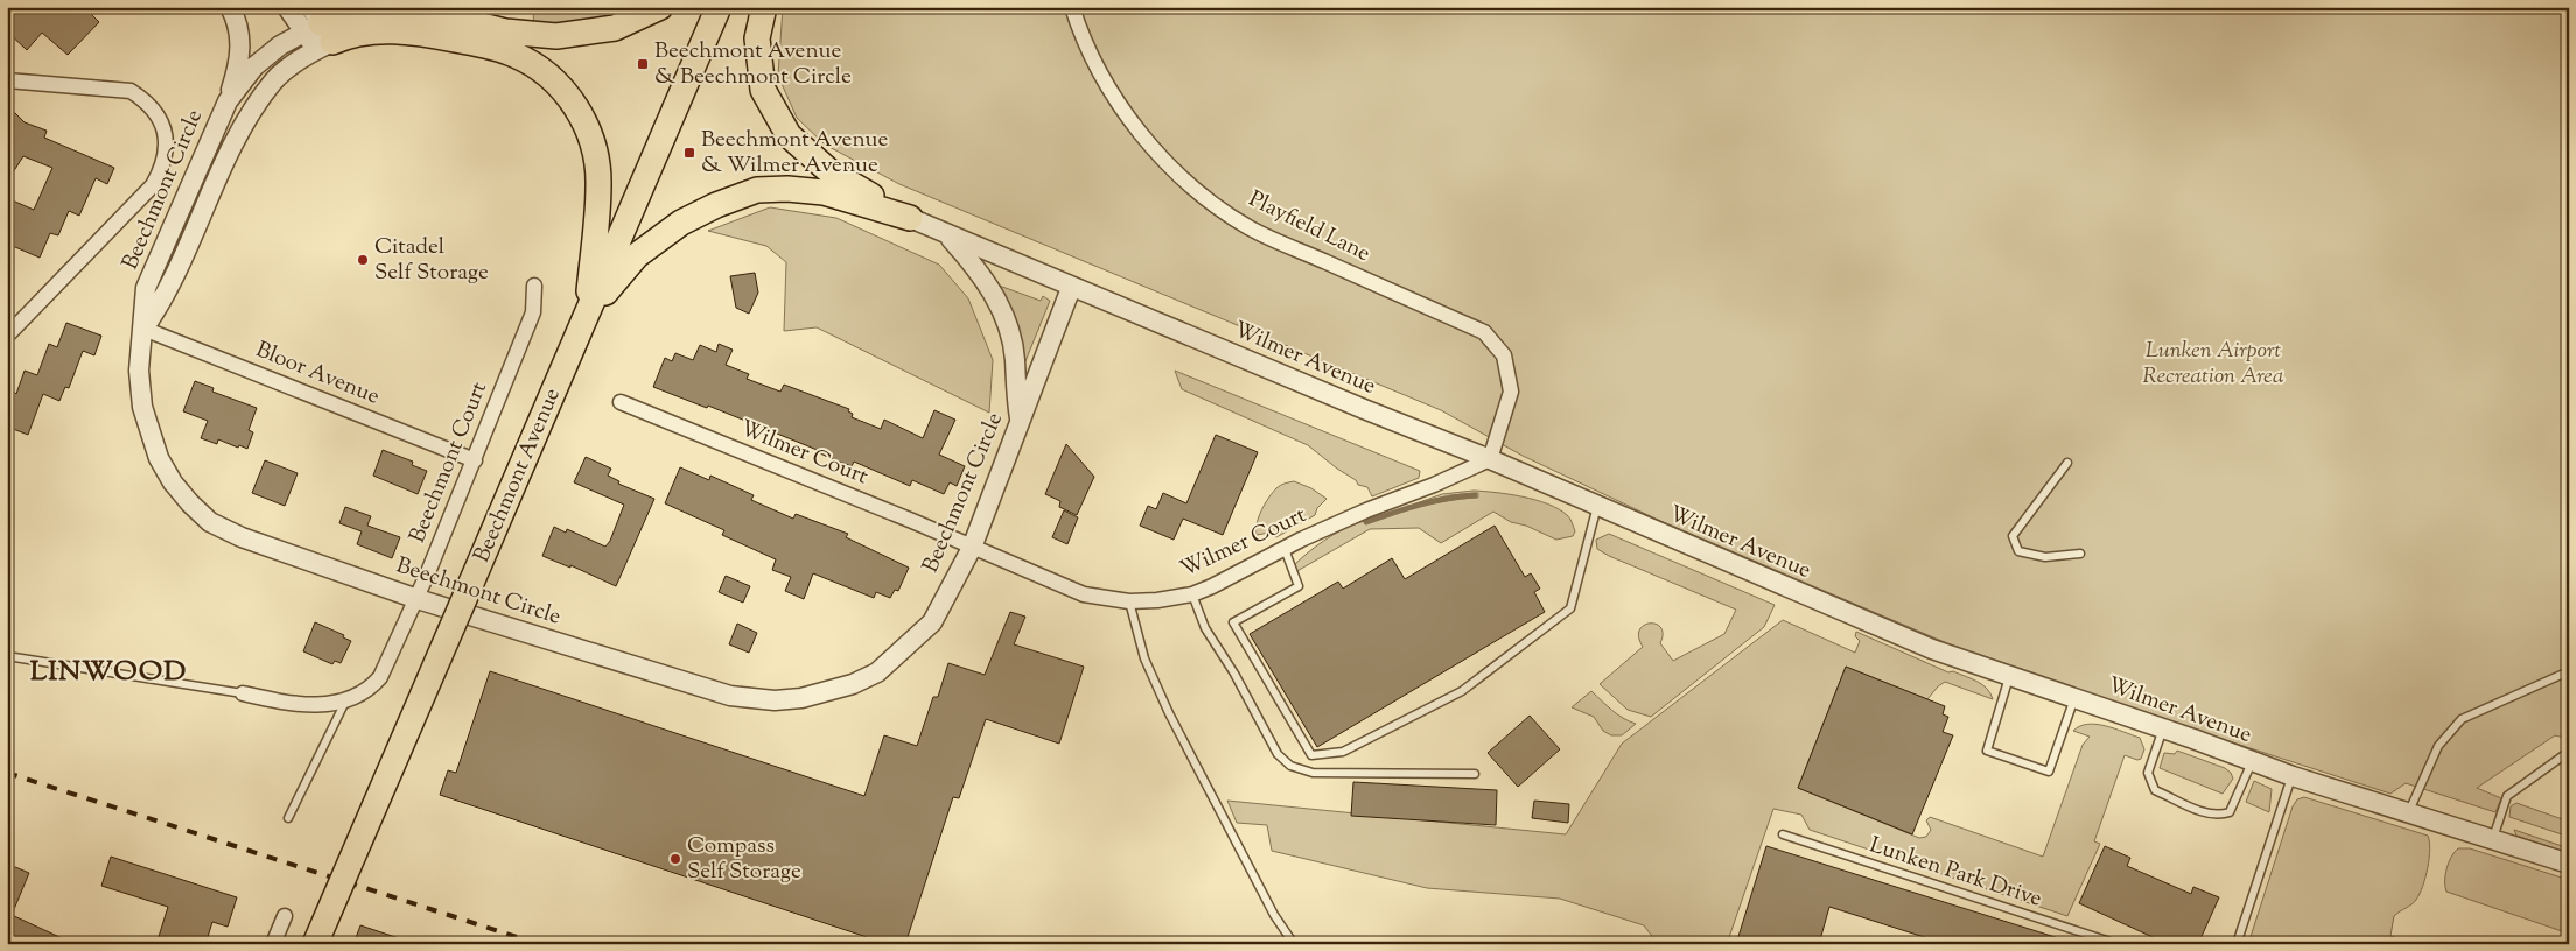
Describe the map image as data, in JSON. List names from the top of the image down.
{
  "streets": {
    "highway": ["Beechmont Avenue"],
    "street": [
      "Beechmont Circle",
      "Playfield Lane",
      "Wilmer Avenue",
      "Bloor Avenue",
      "Wilmer Court",
      "Beechmont Court"
    ],
    "lane": ["Lunken Park Drive"]
  },
  "crossings": [
    ["Beechmont Circle", "Wilmer Avenue"],
    ["Beechmont Circle", "Bloor Avenue"],
    ["Beechmont Circle", "Wilmer Court"],
    ["Beechmont Circle", "Beechmont Court"],
    ["Playfield Lane", "Wilmer Avenue"],
    ["Playfield Lane", "Wilmer Court"],
    ["Wilmer Avenue", "Wilmer Court"],
    ["Bloor Avenue", "Beechmont Court"]
  ],
  "districts": ["LINWOOD"],
  "parks": ["Lunken Airport Recreation Area"],
  "places": {
    "transit": ["Beechmont Avenue & Beechmont Circle", "Beechmont Avenue & Wilmer Avenue"],
    "other": ["Citadel Self Storage", "Compass Self Storage"]
  }
}
